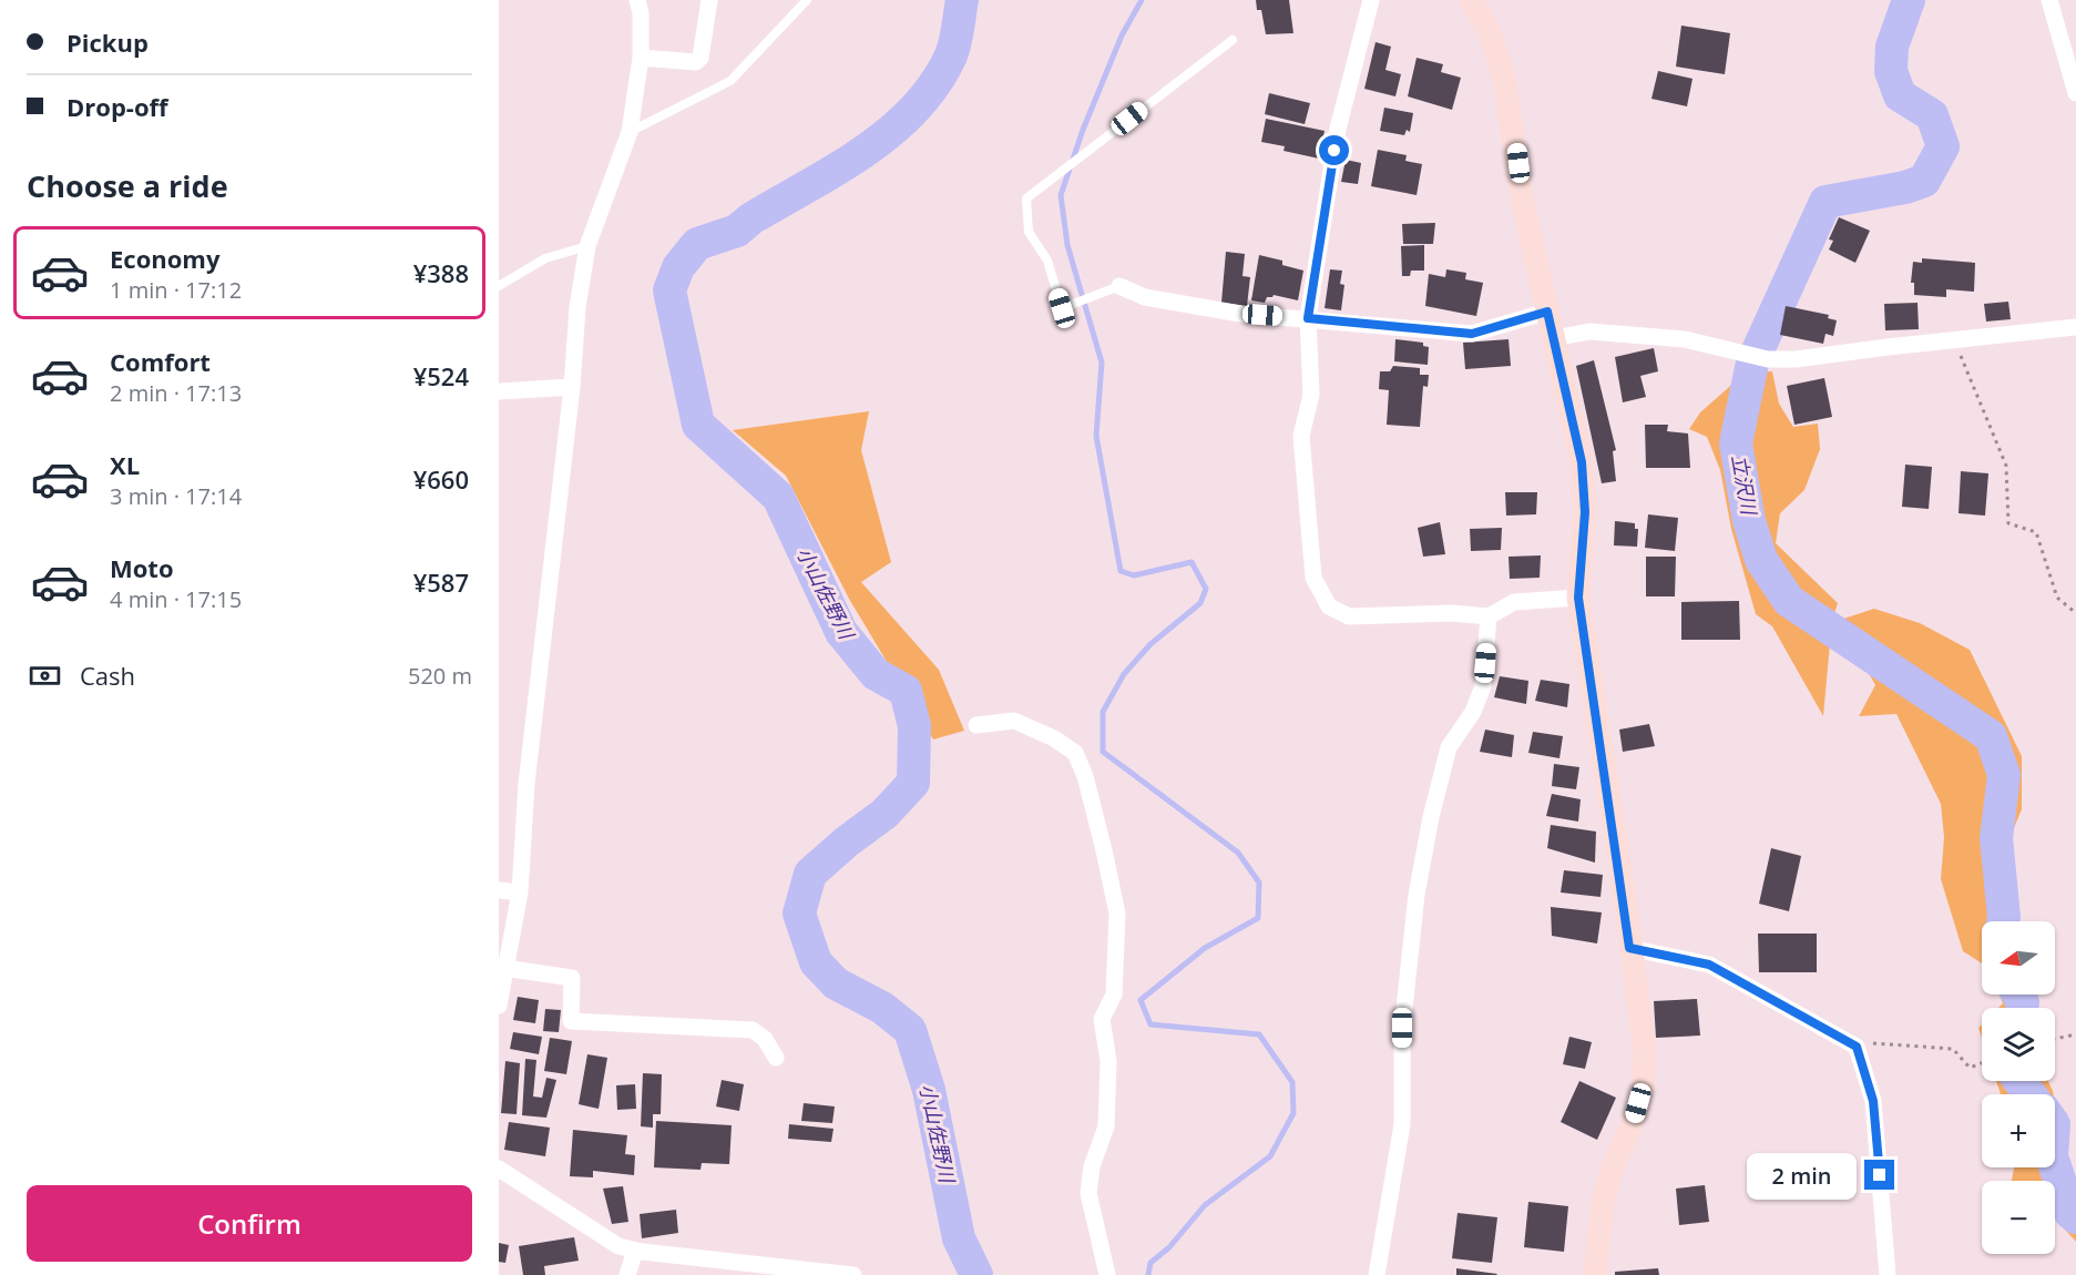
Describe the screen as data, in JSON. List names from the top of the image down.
{
  "water": ["立沢川", "小山佐野川"],
  "north": "left",
  "page": {
    "banner": ["Pickup", "Drop-off"],
    "heading": "Choose a ride",
    "list": [
      {
        "name": "Economy",
        "note": "1 min · 17:12",
        "value": "¥388"
      },
      {
        "name": "Comfort",
        "note": "2 min · 17:13",
        "value": "¥524"
      },
      {
        "name": "XL",
        "note": "3 min · 17:14",
        "value": "¥660"
      },
      {
        "name": "Moto",
        "note": "4 min · 17:15",
        "value": "¥587"
      }
    ],
    "pay": ["Cash", "520 m"],
    "map_buttons": ["+", "−"],
    "bubble": "2 min",
    "buttons": "Confirm"
  }
}
